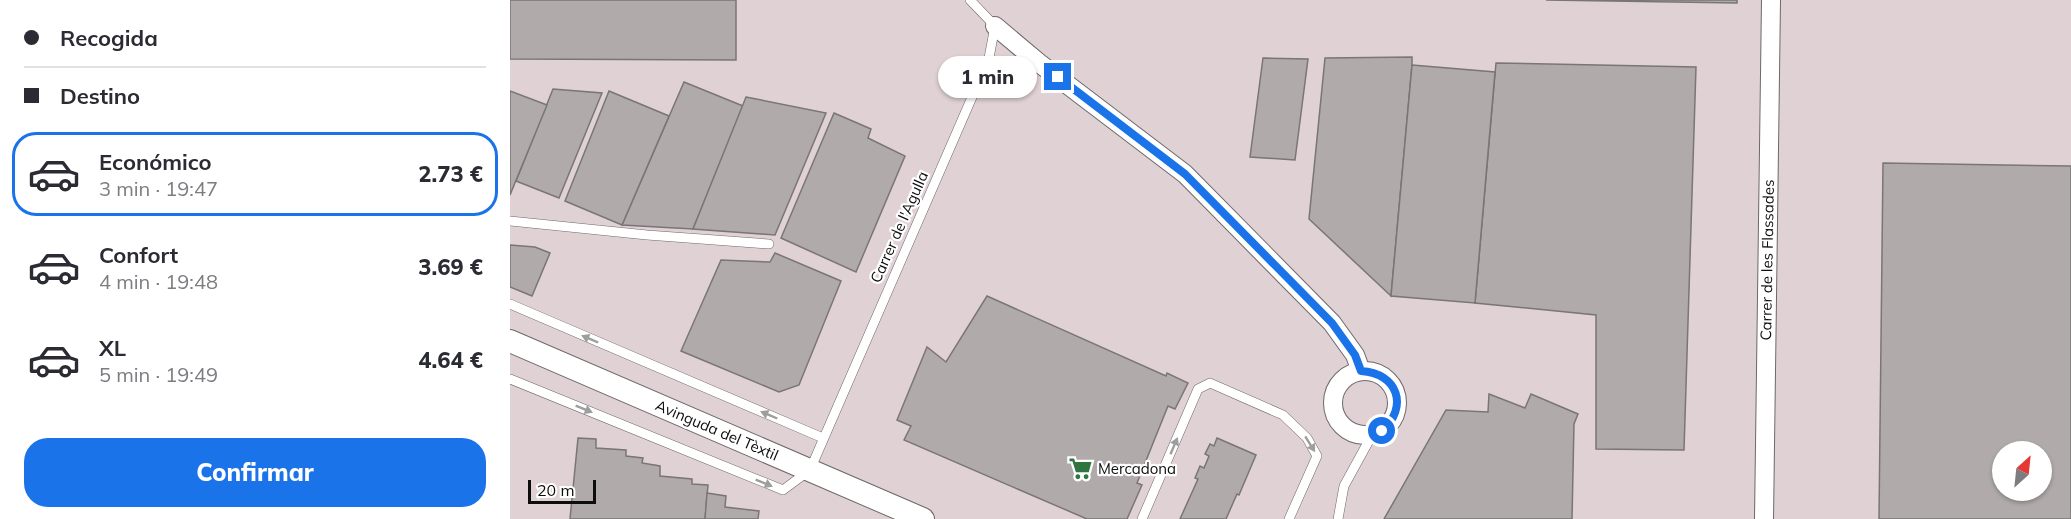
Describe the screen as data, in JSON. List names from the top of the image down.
{
  "streets": {
    "street": ["Carrer de les Flassades", "Avinguda del Tèxtil"],
    "lane": ["Carrer de l'Agulla"]
  },
  "crossings": [
    ["Carrer de l'Agulla", "Avinguda del Tèxtil"]
  ],
  "places": {
    "supermarket": ["Mercadona"]
  },
  "scale_bar": "20 m",
  "north": "top right",
  "page": {
    "banner": ["Recogida", "Destino"],
    "bubble": "1 min",
    "list": [
      {
        "name": "Económico",
        "note": "3 min · 19:47",
        "value": "2.73 €"
      },
      {
        "name": "Confort",
        "note": "4 min · 19:48",
        "value": "3.69 €"
      },
      {
        "name": "XL",
        "note": "5 min · 19:49",
        "value": "4.64 €"
      }
    ],
    "buttons": "Confirmar",
    "scale": "20 m"
  }
}
